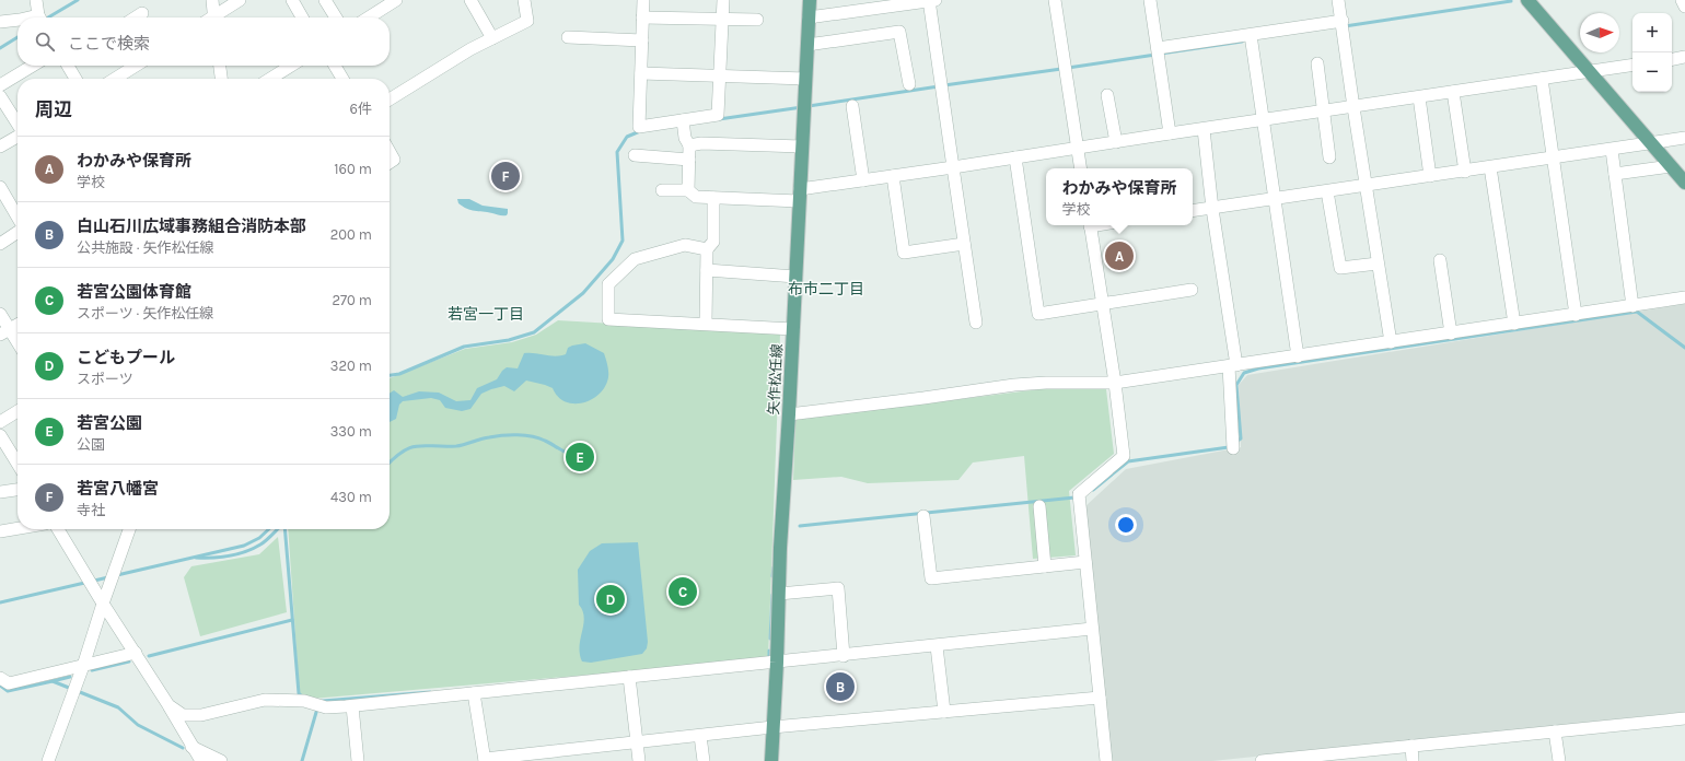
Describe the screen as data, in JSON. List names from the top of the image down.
{
  "streets": {
    "main road": ["矢作松任線"]
  },
  "districts": ["布市二丁目", "若宮一丁目"],
  "north": "right",
  "page": {
    "map_buttons": ["+", "−"],
    "search": "ここで検索",
    "heading": ["周辺", "6件"],
    "list": [
      {
        "mark": "A",
        "name": "わかみや保育所",
        "note": "学校",
        "value": "160 m"
      },
      {
        "mark": "B",
        "name": "白山石川広域事務組合消防本部",
        "note": "公共施設 · 矢作松任線",
        "value": "200 m"
      },
      {
        "mark": "C",
        "name": "若宮公園体育館",
        "note": "スポーツ · 矢作松任線",
        "value": "270 m"
      },
      {
        "mark": "D",
        "name": "こどもプール",
        "note": "スポーツ",
        "value": "320 m"
      },
      {
        "mark": "E",
        "name": "若宮公園",
        "note": "公園",
        "value": "330 m"
      },
      {
        "mark": "F",
        "name": "若宮八幡宮",
        "note": "寺社",
        "value": "430 m"
      }
    ],
    "pins": [
      "F",
      "A",
      "E",
      "C",
      "D",
      "B"
    ],
    "popup": ["わかみや保育所", "学校"]
  }
}
